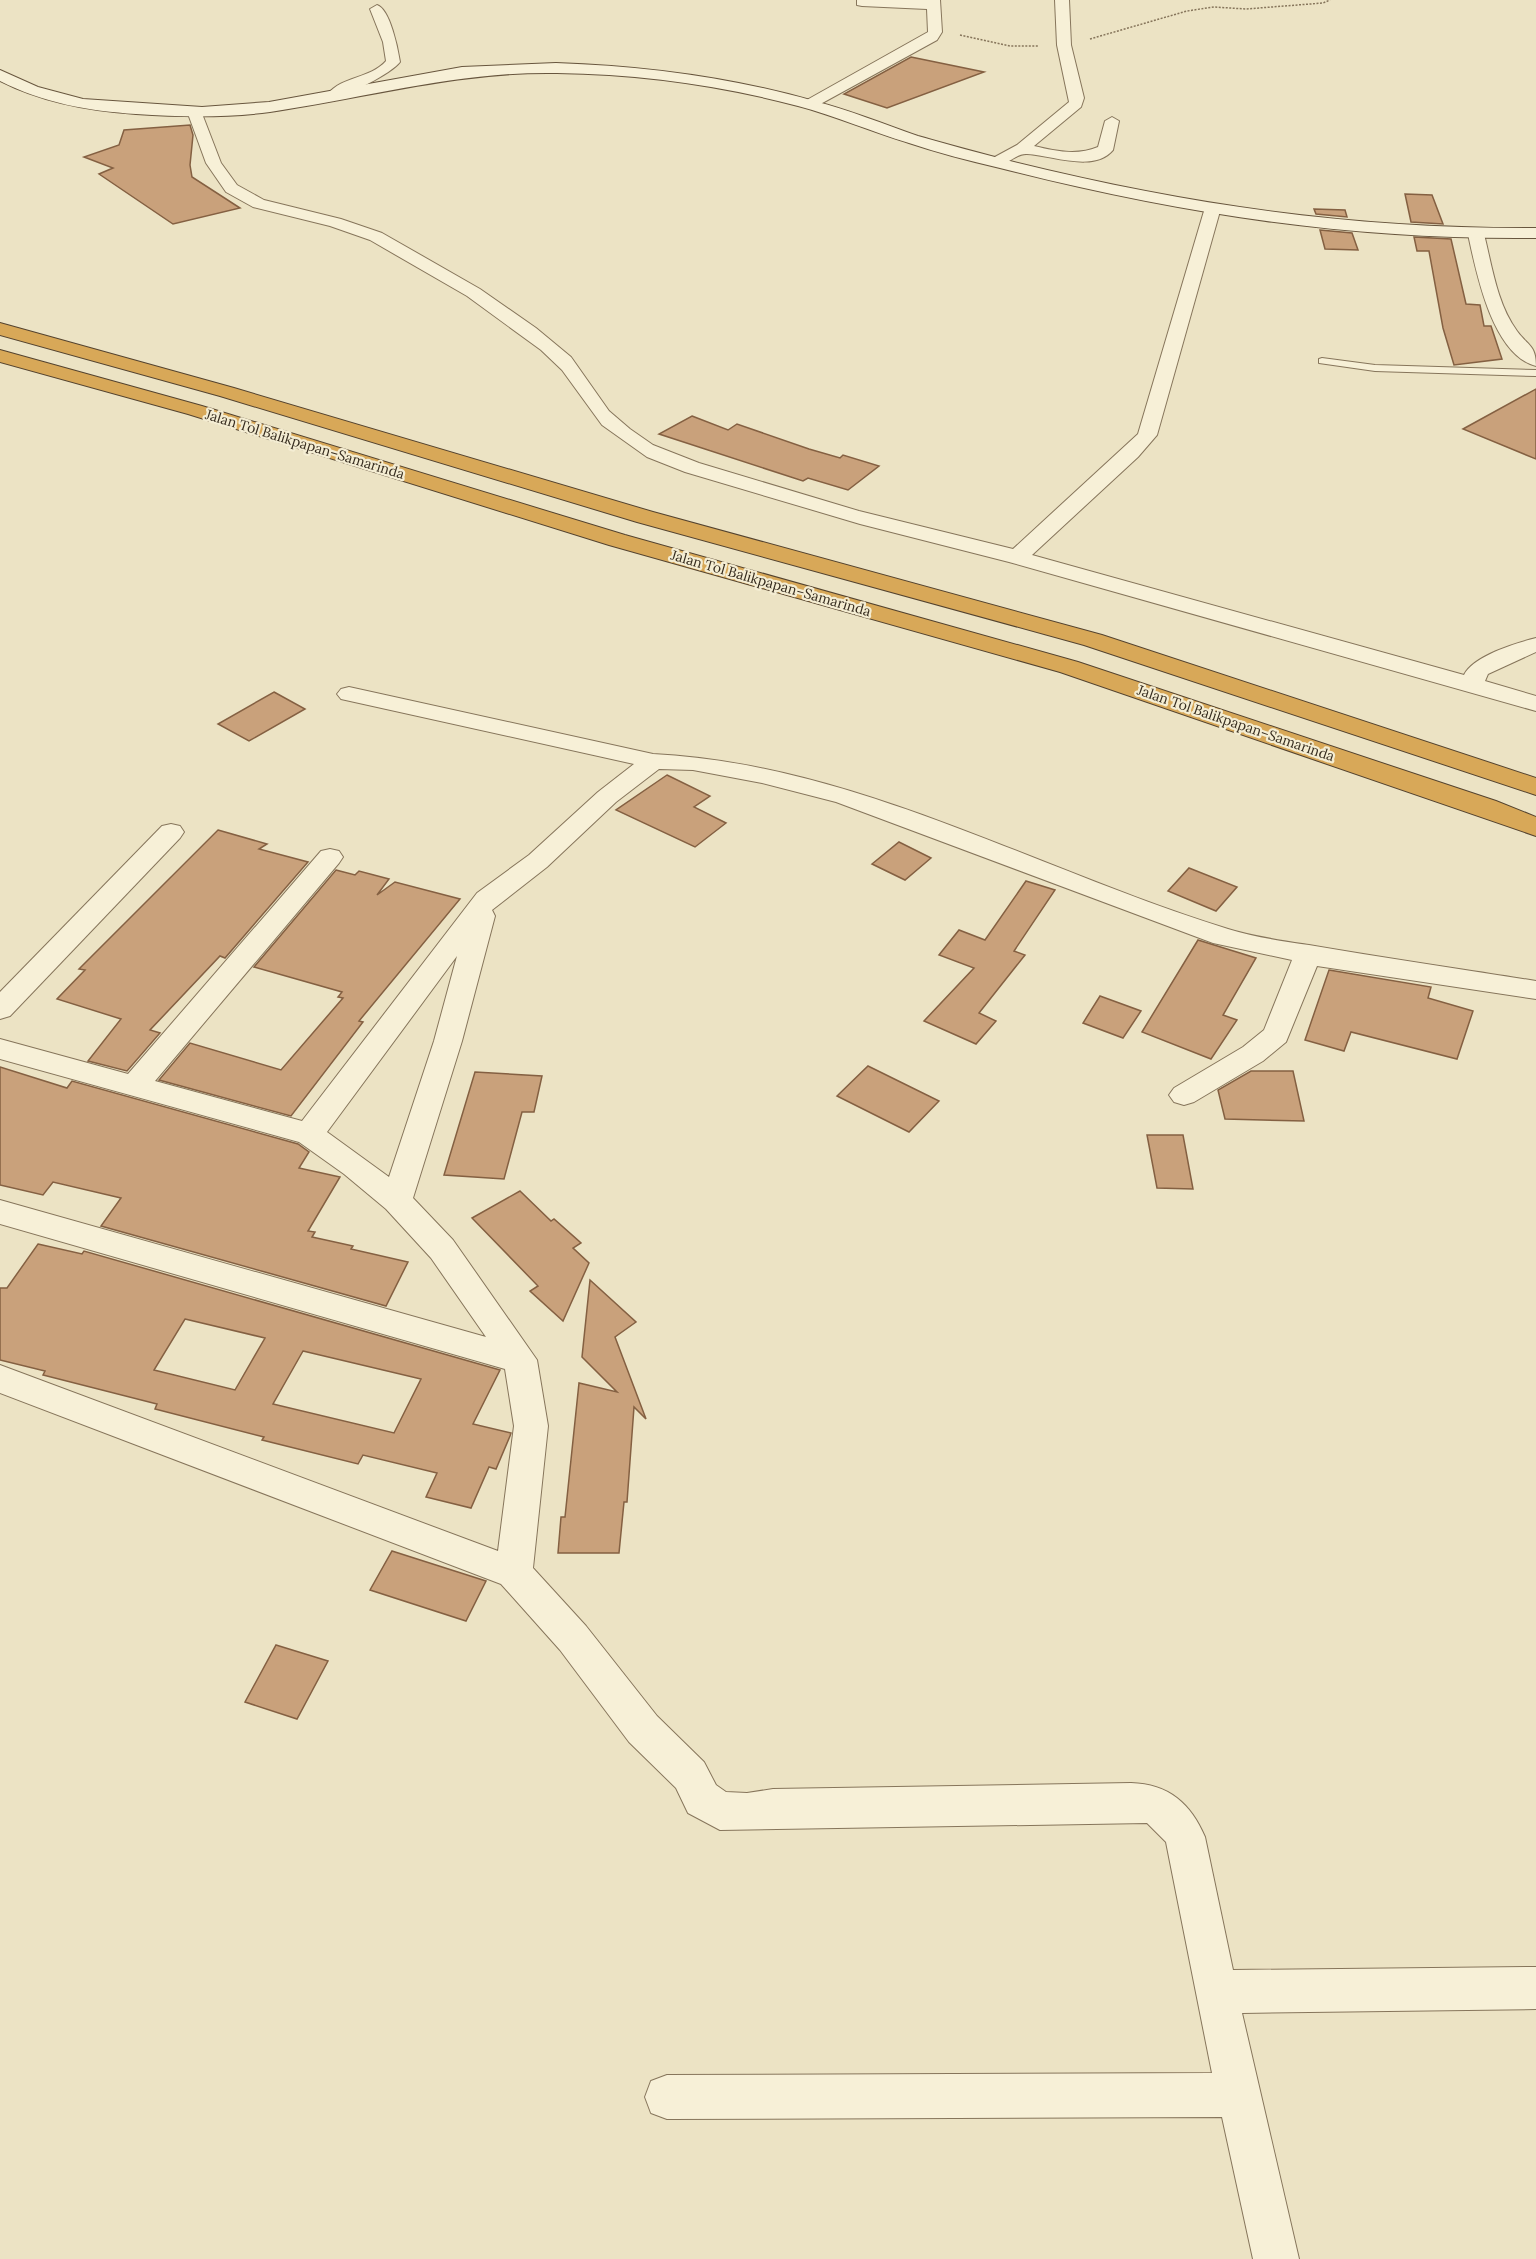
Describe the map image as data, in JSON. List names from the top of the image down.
{
  "streets": {
    "highway": ["Jalan Tol Balikpapan–Samarinda"]
  }
}
